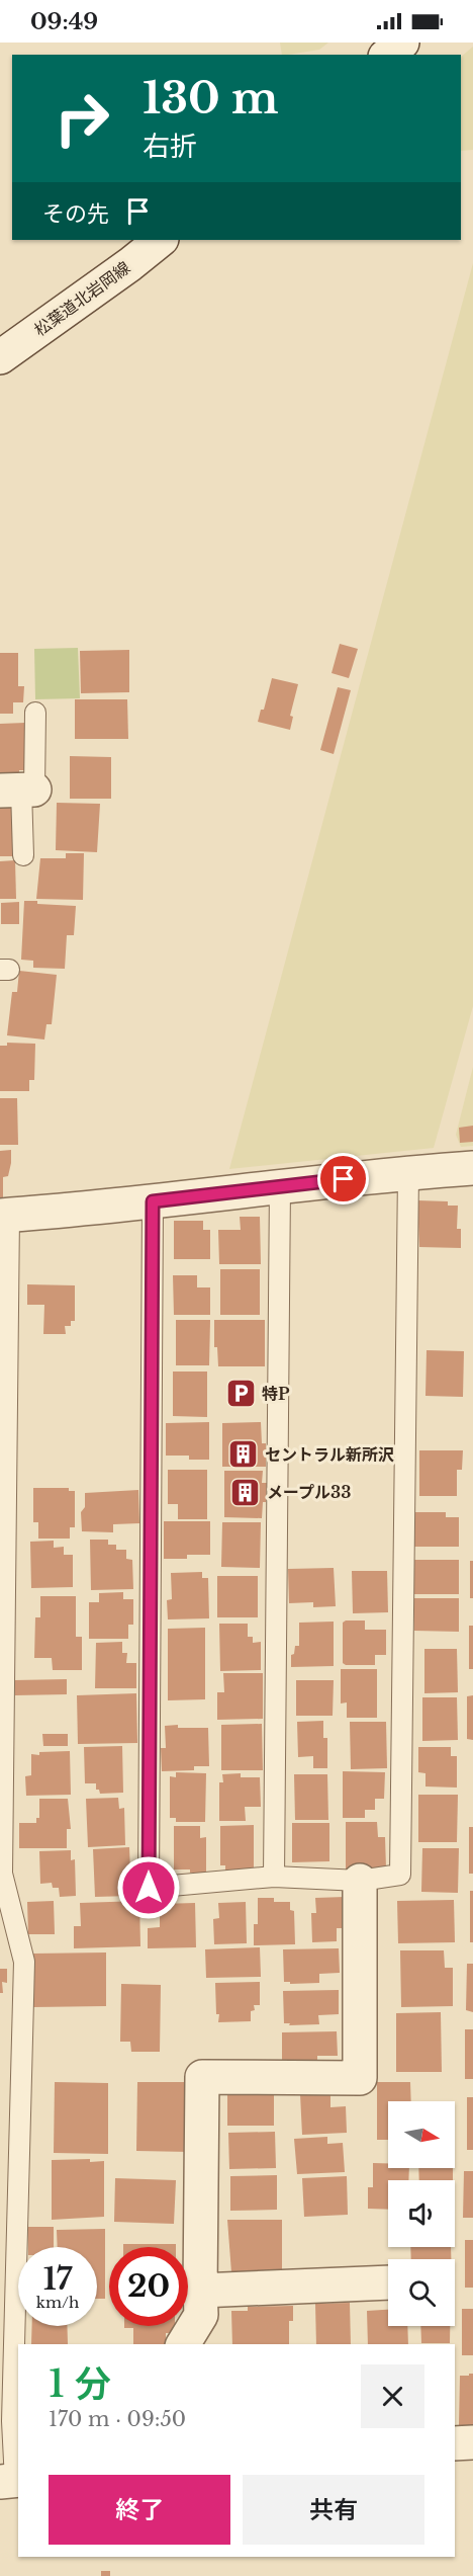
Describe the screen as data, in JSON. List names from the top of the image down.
{
  "streets": {
    "street": ["松葉道北岩岡線"]
  },
  "places": {
    "parking": ["特P"],
    "building": ["セントラル新所沢", "メープル33"]
  },
  "north": "right",
  "page": {
    "status": "09:49",
    "turn": ["130 m", "右折"],
    "then": "その先",
    "speed": "17 km/h",
    "limit": "20",
    "heading": ["1 分", "170 m · 09:50"],
    "buttons": ["終了", "共有"]
  }
}
